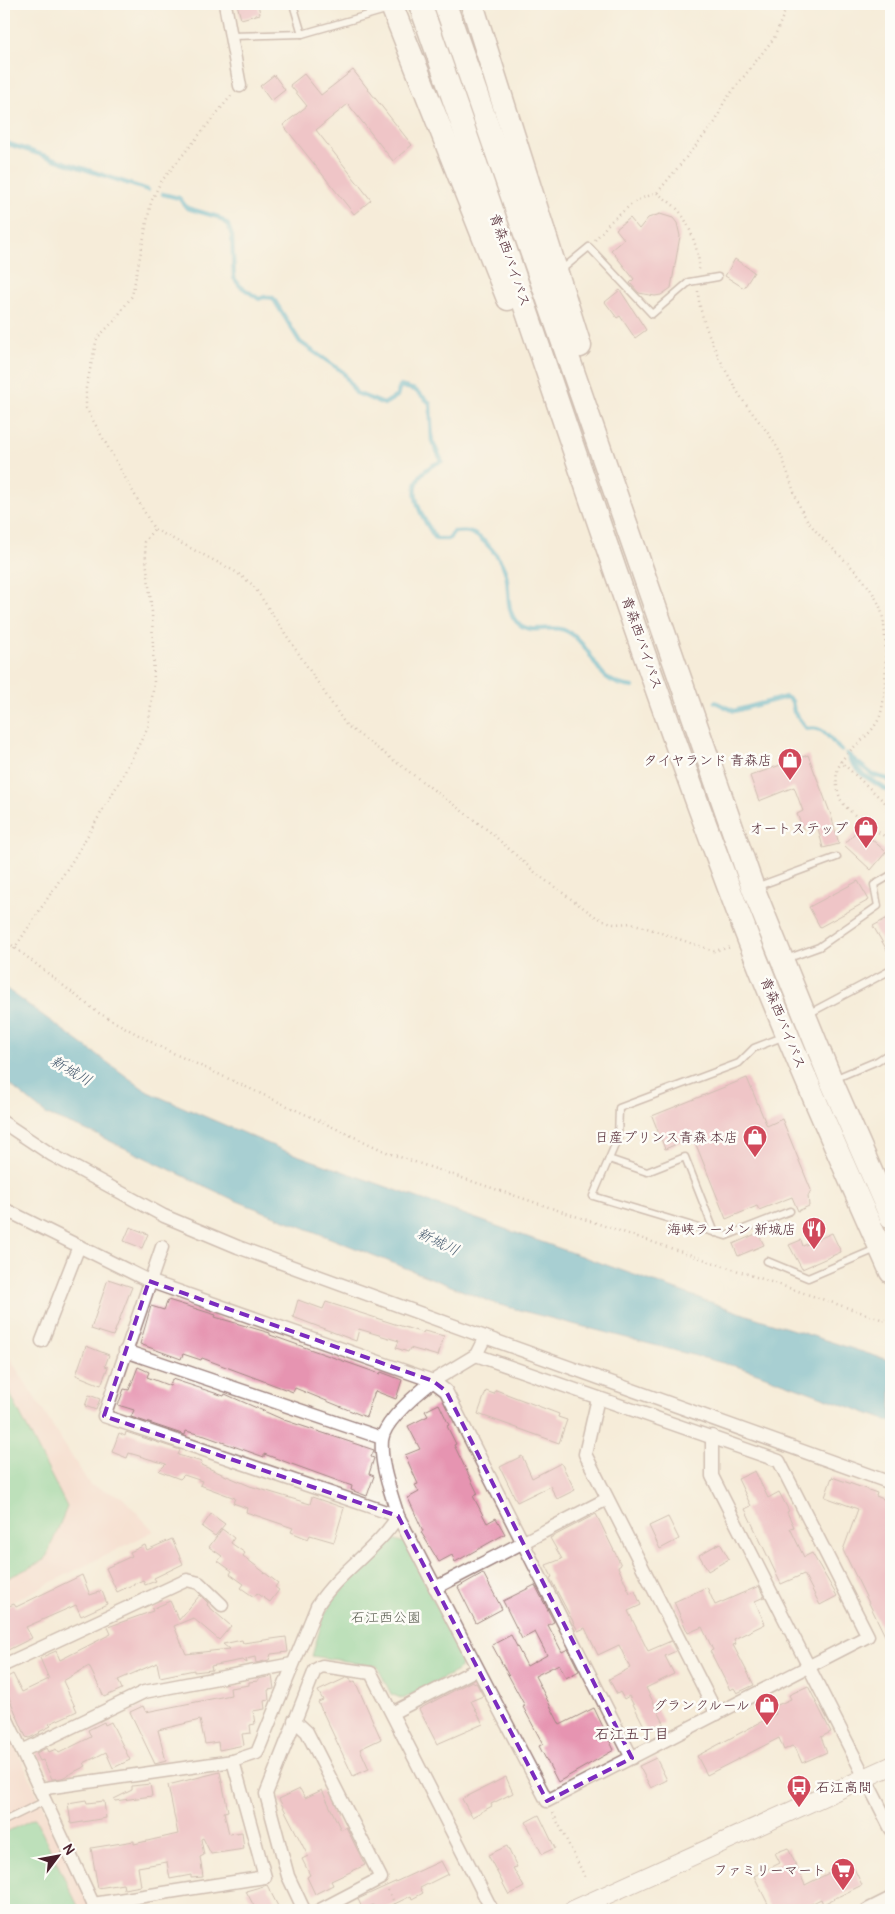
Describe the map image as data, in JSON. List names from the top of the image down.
{
  "streets": {
    "highway": ["青森西バイパス"]
  },
  "districts": ["石江五丁目"],
  "water": ["新城川"],
  "parks": ["石江西公園"],
  "places": {
    "shop": [
      "タイヤランド 青森店",
      "オートステップ",
      "日産プリンス青森 本店",
      "グランクルール"
    ],
    "restaurant": ["海峡ラーメン 新城店"],
    "bus stop": ["石江高間"],
    "supermarket": ["ファミリーマート"]
  },
  "north": "top right"
}
